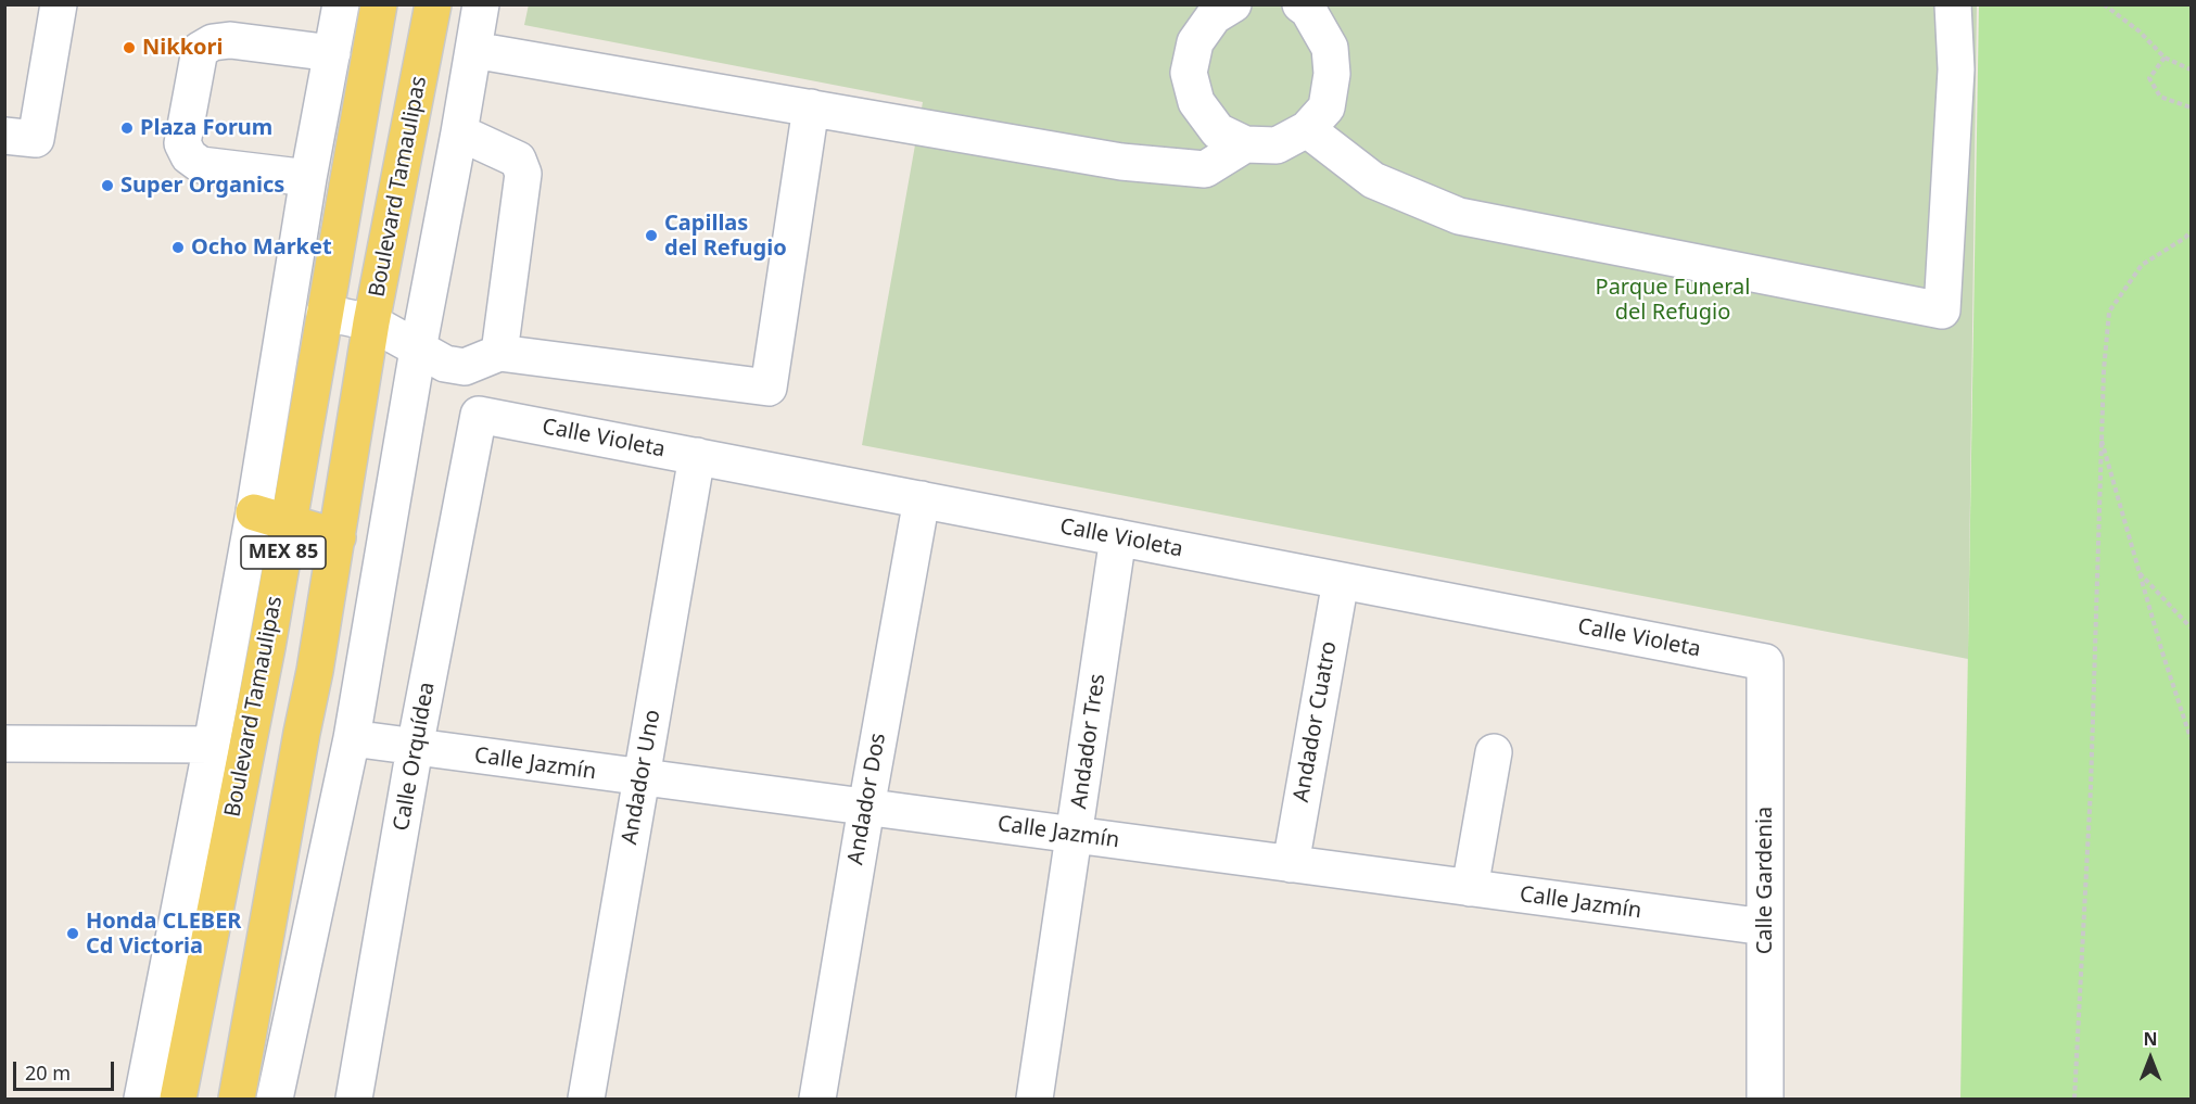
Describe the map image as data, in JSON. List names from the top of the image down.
{
  "streets": {
    "main road": ["Boulevard Tamaulipas", "MEX 85"],
    "street": [
      "Calle Violeta",
      "Andador Cuatro",
      "Andador Tres",
      "Calle Orquídea",
      "Calle Jazmín",
      "Andador Uno",
      "Andador Dos",
      "Calle Gardenia"
    ]
  },
  "crossings": [
    ["Calle Violeta", "Andador Cuatro"],
    ["Calle Violeta", "Andador Tres"],
    ["Calle Violeta", "Calle Orquídea"],
    ["Calle Violeta", "Andador Uno"],
    ["Calle Violeta", "Andador Dos"],
    ["Calle Violeta", "Calle Gardenia"],
    ["Andador Cuatro", "Calle Jazmín"],
    ["Andador Tres", "Calle Jazmín"],
    ["Calle Orquídea", "Calle Jazmín"],
    ["Calle Jazmín", "Andador Uno"],
    ["Calle Jazmín", "Andador Dos"],
    ["Calle Jazmín", "Calle Gardenia"]
  ],
  "parks": ["Parque Funeral del Refugio"],
  "places": [
    "Nikkori",
    "Plaza Forum",
    "Super Organics",
    "Capillas del Refugio",
    "Ocho Market",
    "Honda CLEBER Cd Victoria"
  ],
  "scale_bar": "20 m",
  "north": "top"
}
